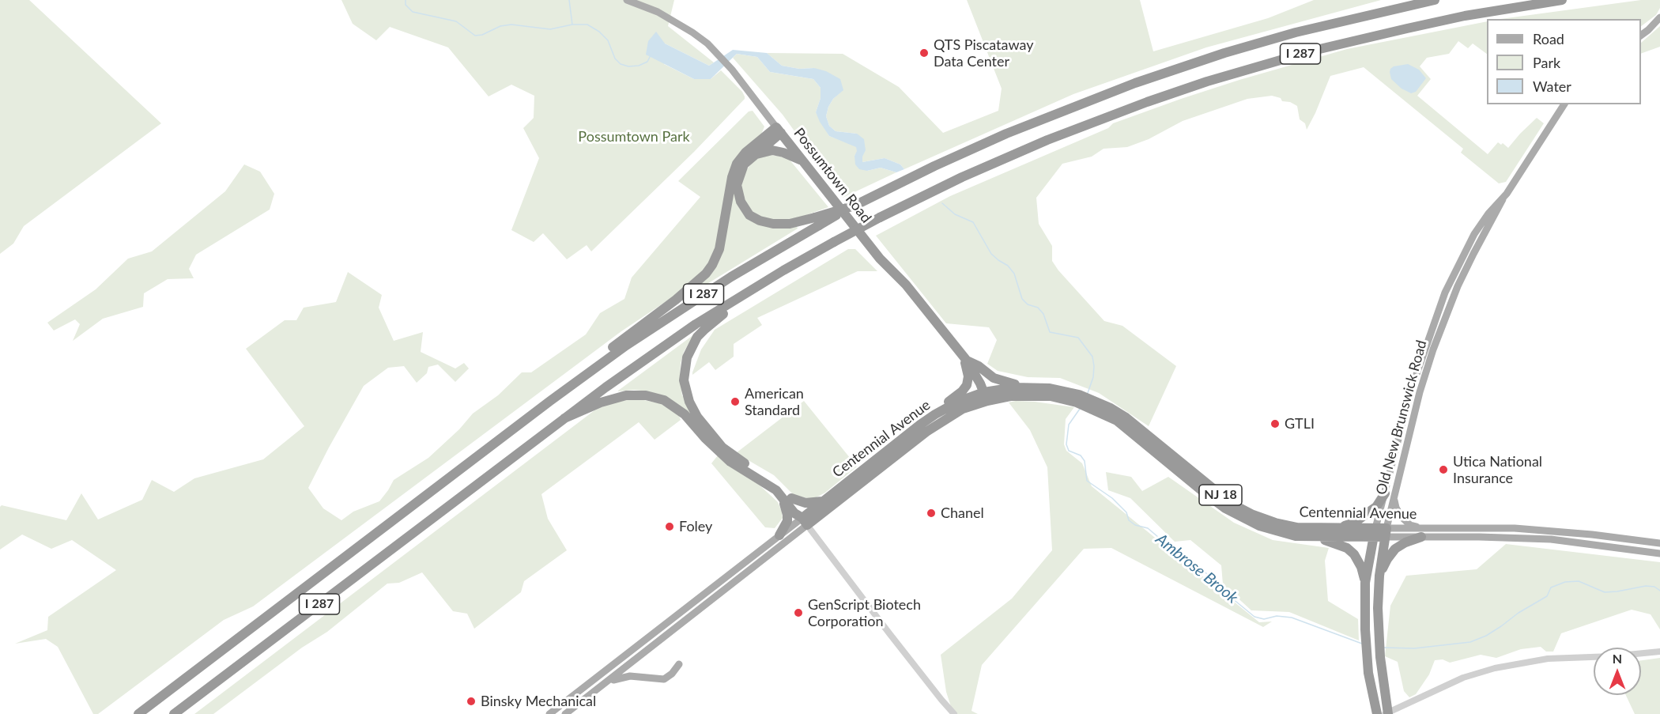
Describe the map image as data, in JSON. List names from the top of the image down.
{
  "streets": {
    "highway": [
      "I 287",
      "Possumtown Road",
      "Old New Brunswick Road",
      "Centennial Avenue",
      "NJ 18"
    ]
  },
  "crossings": [
    ["Possumtown Road", "Centennial Avenue"],
    ["Old New Brunswick Road", "Centennial Avenue"],
    ["Old New Brunswick Road", "NJ 18"],
    ["Centennial Avenue", "NJ 18"]
  ],
  "water": ["Ambrose Brook"],
  "parks": ["Possumtown Park"],
  "places": [
    "QTS Piscataway Data Center",
    "American Standard",
    "GTLI",
    "Utica National Insurance",
    "Chanel",
    "Foley",
    "GenScript Biotech Corporation",
    "Binsky Mechanical"
  ],
  "legend": ["Road", "Park", "Water"],
  "north": "top"
}
